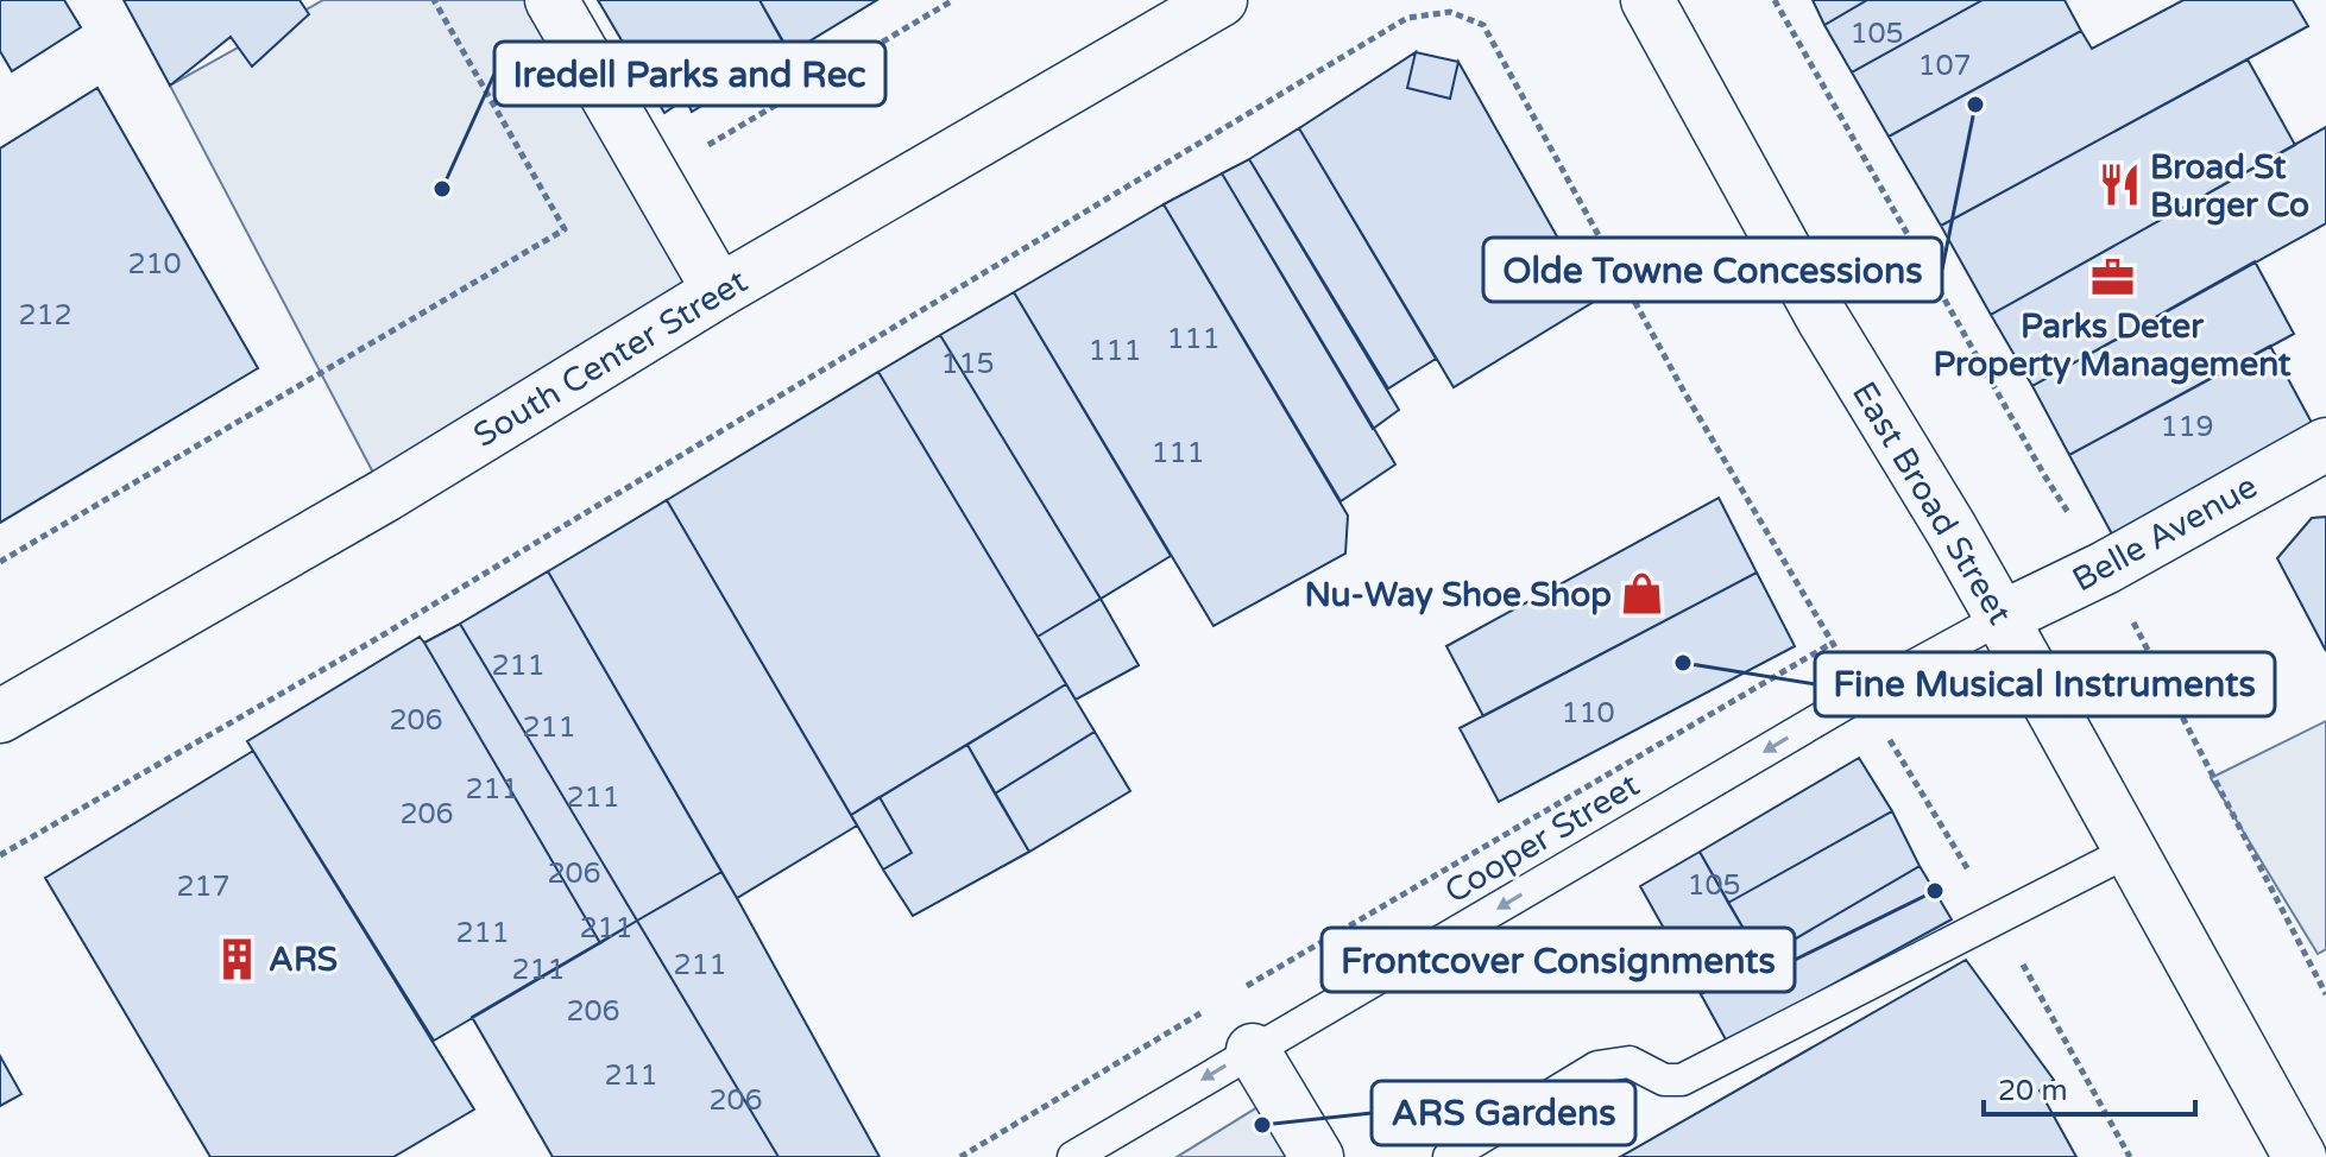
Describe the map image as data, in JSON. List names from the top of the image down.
{
  "streets": {
    "street": ["South Center Street", "East Broad Street", "Belle Avenue"],
    "lane": ["Cooper Street"]
  },
  "crossings": [
    ["East Broad Street", "Belle Avenue"],
    ["East Broad Street", "Cooper Street"],
    ["Belle Avenue", "Cooper Street"]
  ],
  "places": {
    "other": [
      "Olde Towne Concessions",
      "Iredell Parks and Rec",
      "Fine Musical Instruments",
      "Frontcover Consignments",
      "ARS Gardens"
    ],
    "restaurant": ["Broad St Burger Co"],
    "office": ["Parks Deter Property Management"],
    "shop": ["Nu-Way Shoe Shop"],
    "building": ["ARS"]
  },
  "house_numbers": [
    "105",
    "107",
    "210",
    "212",
    "111",
    "111",
    "115",
    "119",
    "111",
    "211",
    "110",
    "206",
    "211",
    "211",
    "211",
    "206",
    "206",
    "105",
    "217",
    "211",
    "211",
    "211",
    "211",
    "206",
    "211",
    "206"
  ],
  "scale_bar": "20 m"
}
